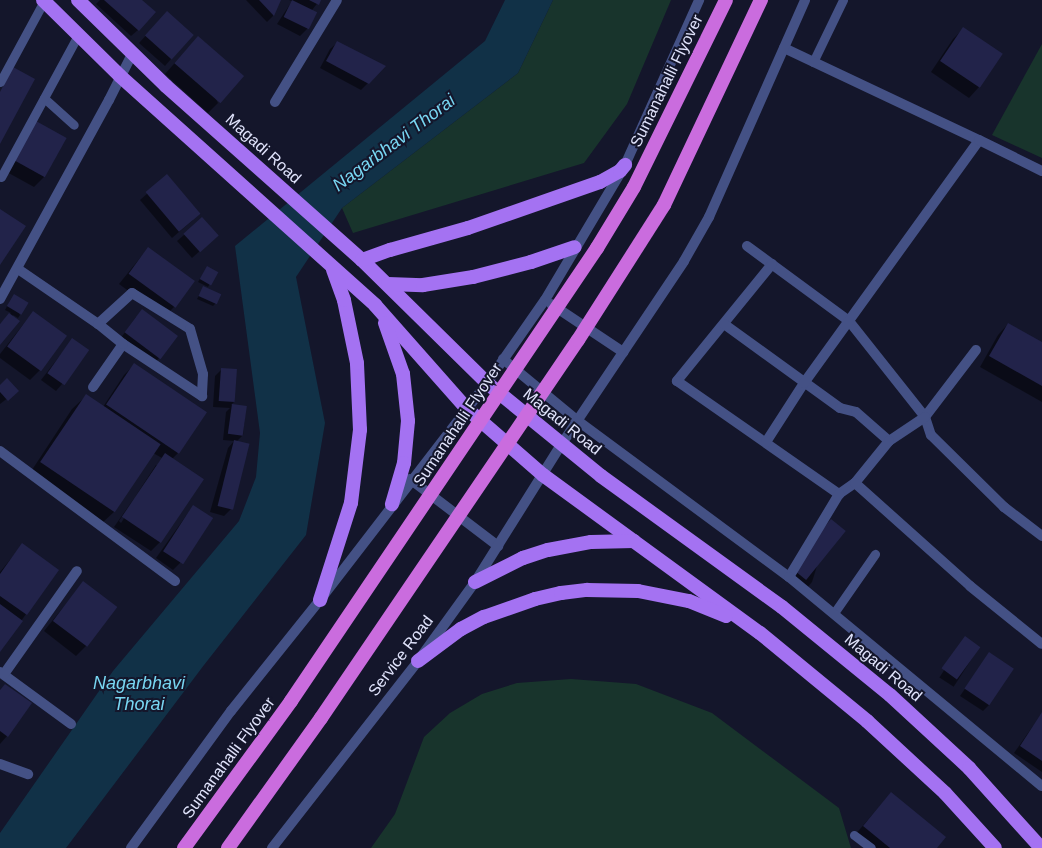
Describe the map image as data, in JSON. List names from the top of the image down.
{
  "streets": {
    "highway": ["Sumanahalli Flyover"],
    "main road": ["Magadi Road"],
    "street": ["Service Road"]
  },
  "crossings": [
    ["Magadi Road", "Service Road"]
  ],
  "water": ["Nagarbhavi Thorai"]
}
